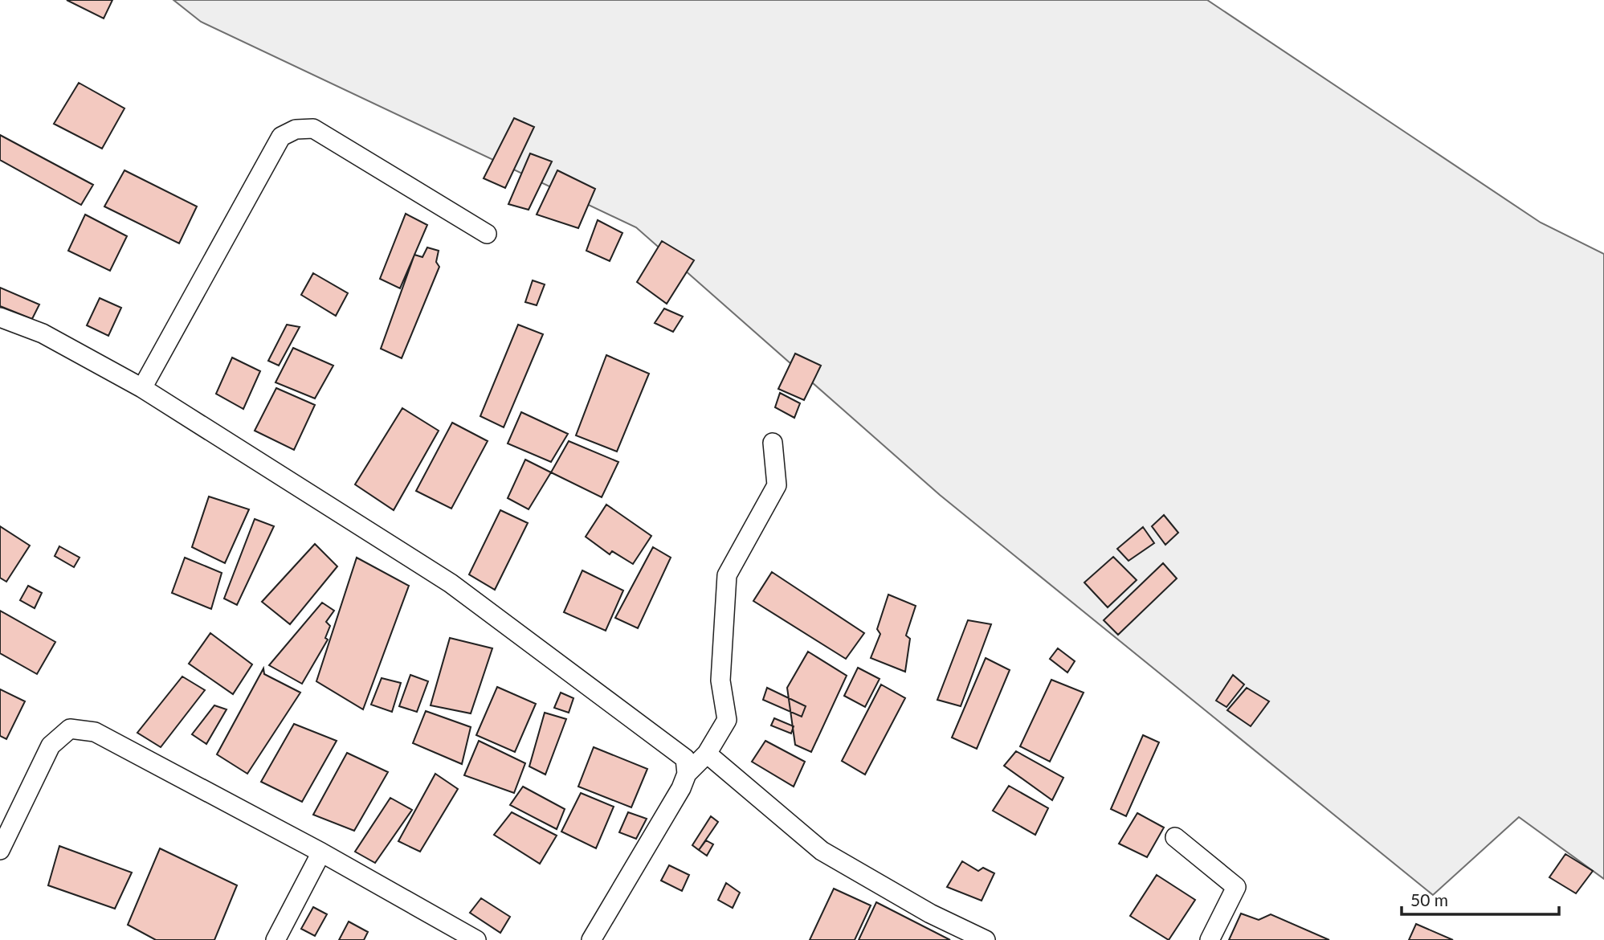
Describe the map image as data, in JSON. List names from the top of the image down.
{
  "scale_bar": "50 m"
}
